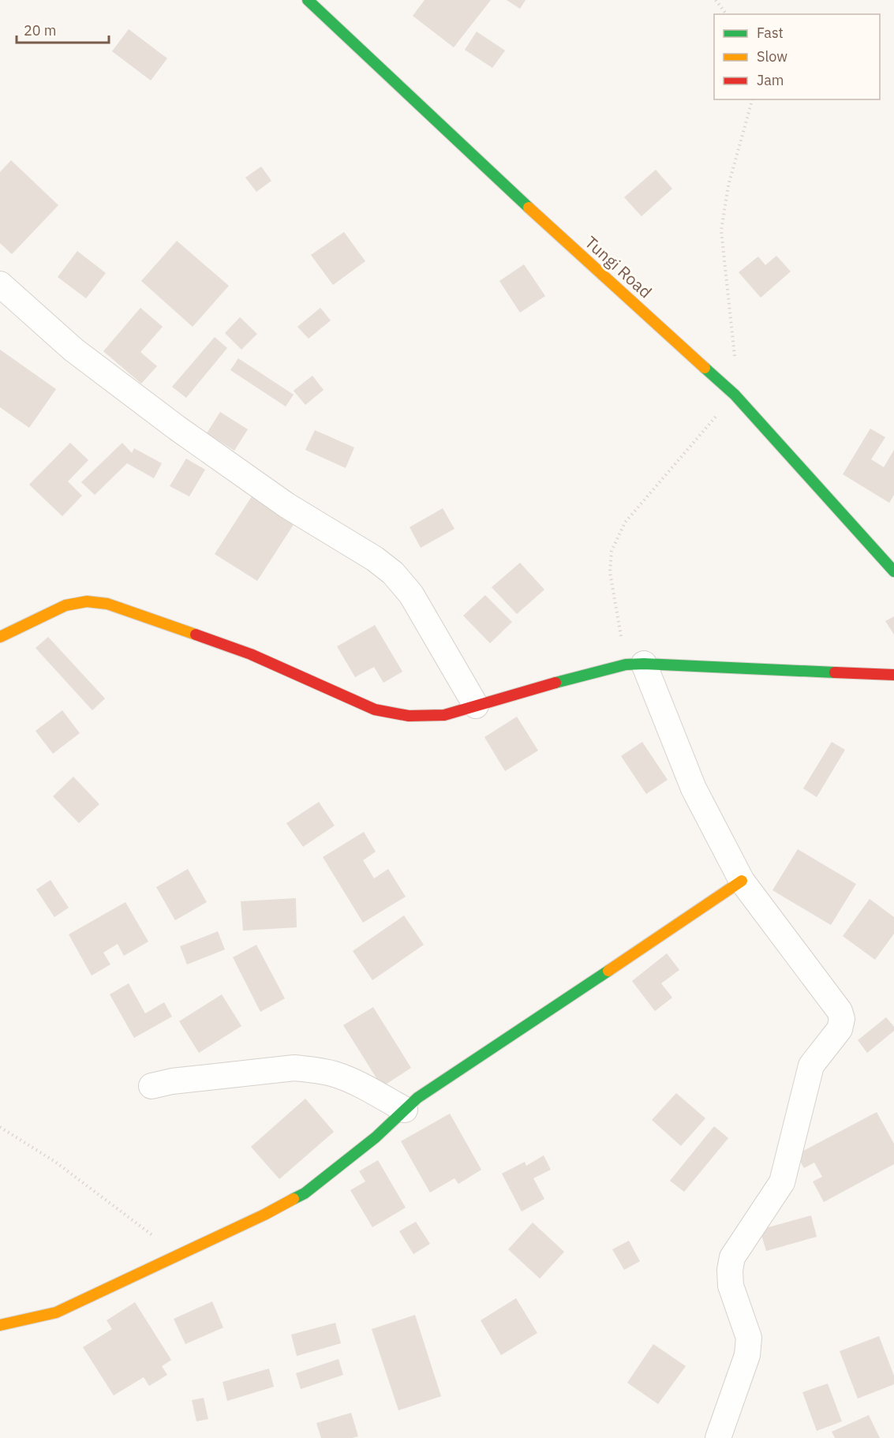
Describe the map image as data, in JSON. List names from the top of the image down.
{
  "streets": {
    "street": ["Tungi Road"]
  },
  "legend": ["Fast", "Slow", "Jam"],
  "scale_bar": "20 m"
}
